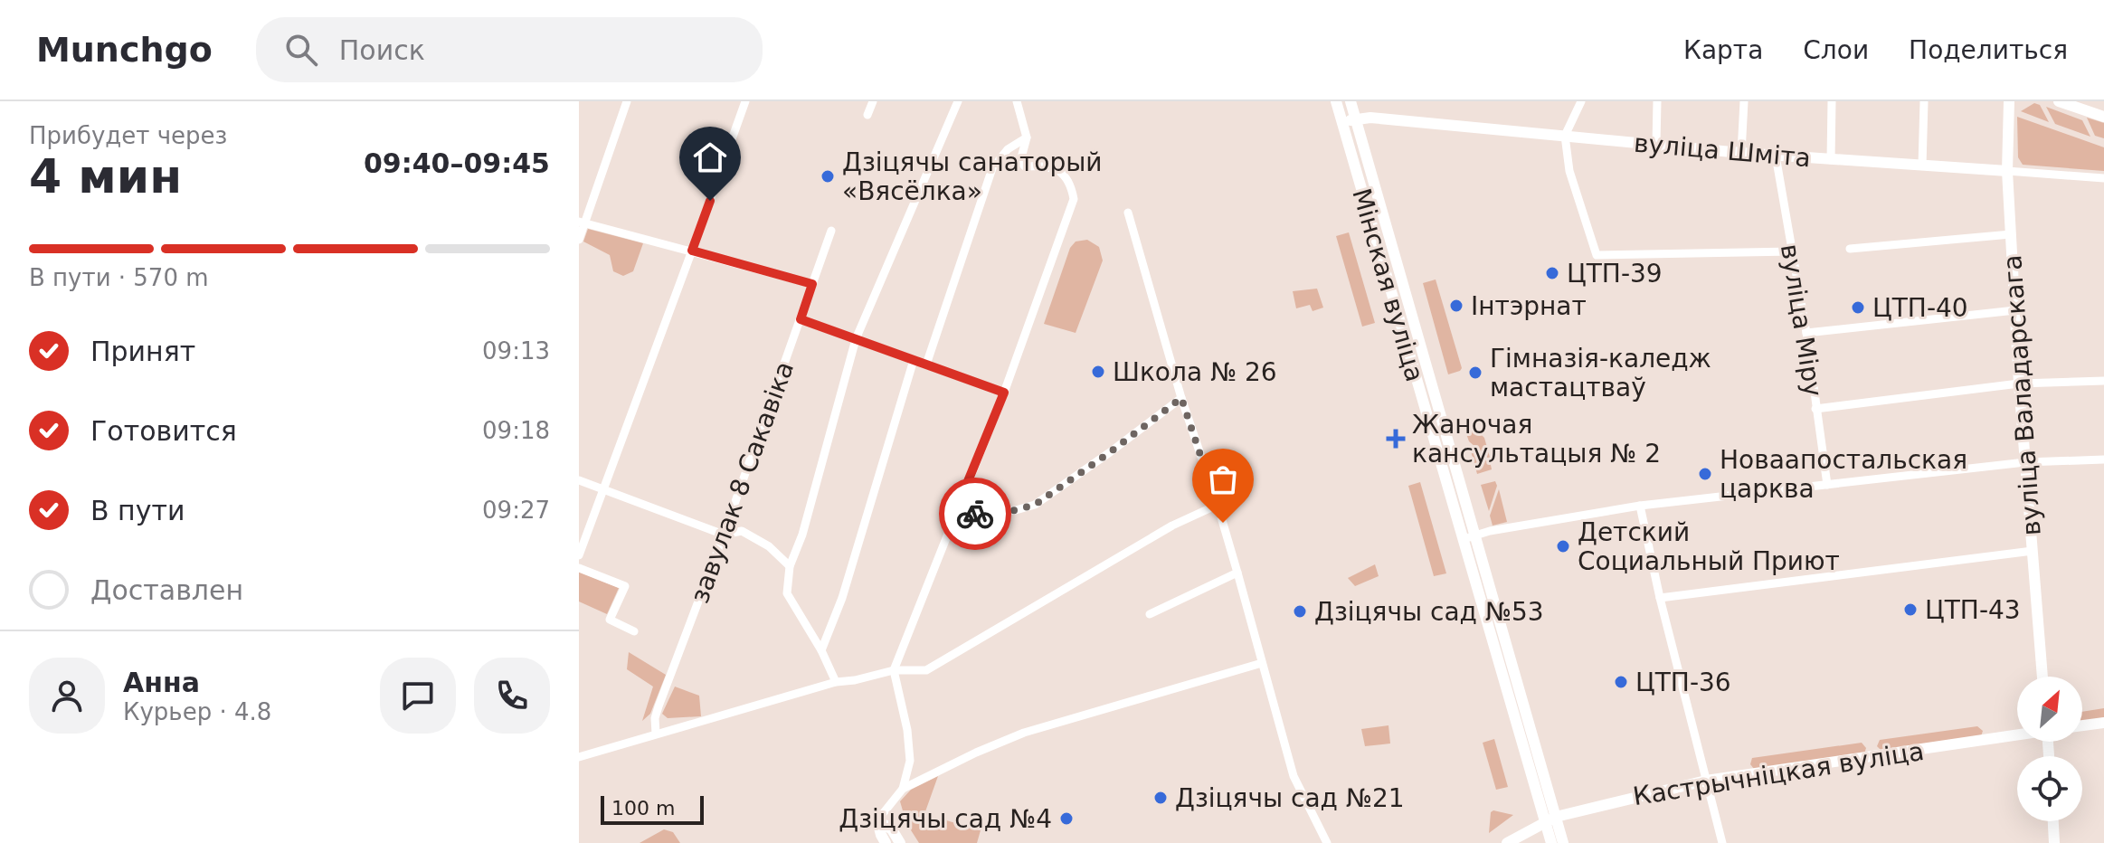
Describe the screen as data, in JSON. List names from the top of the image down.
{
  "streets": {
    "main road": [
      "вуліца Шміта",
      "Мінская вуліца",
      "вуліца Валадарскага",
      "Кастрычніцкая вуліца"
    ],
    "street": ["вуліца Міру", "завулак 8 Сакавіка"]
  },
  "crossings": [
    ["вуліца Шміта", "Мінская вуліца"],
    ["вуліца Шміта", "вуліца Міру"],
    ["вуліца Шміта", "вуліца Валадарскага"],
    ["Мінская вуліца", "Кастрычніцкая вуліца"]
  ],
  "places": {
    "other": [
      "Дзіцячы санаторый «Вясёлка»",
      "ЦТП-39",
      "Інтэрнат",
      "ЦТП-40",
      "Школа № 26",
      "Гімназія-каледж мастацтваў",
      "Новаапостальская царква",
      "Детский Социальный Приют",
      "ЦТП-43",
      "Дзіцячы сад №53",
      "ЦТП-36",
      "Дзіцячы сад №21",
      "Дзіцячы сад №4"
    ],
    "health": ["Жаночая кансультацыя № 2"]
  },
  "scale_bar": "100 m",
  "north": "top right",
  "page": {
    "header": "Munchgo",
    "search": "Поиск",
    "nav": ["Карта", "Слои", "Поделиться"],
    "heading": ["4 мин", "Прибудет через", "09:40–09:45"],
    "panel": ["Анна", "Курьер · 4.8"],
    "bar": "В пути · 570 m",
    "list": [
      ["Принят", "09:13"],
      ["Готовится", "09:18"],
      ["В пути", "09:27"],
      "Доставлен"
    ],
    "scale": "100 m"
  }
}
